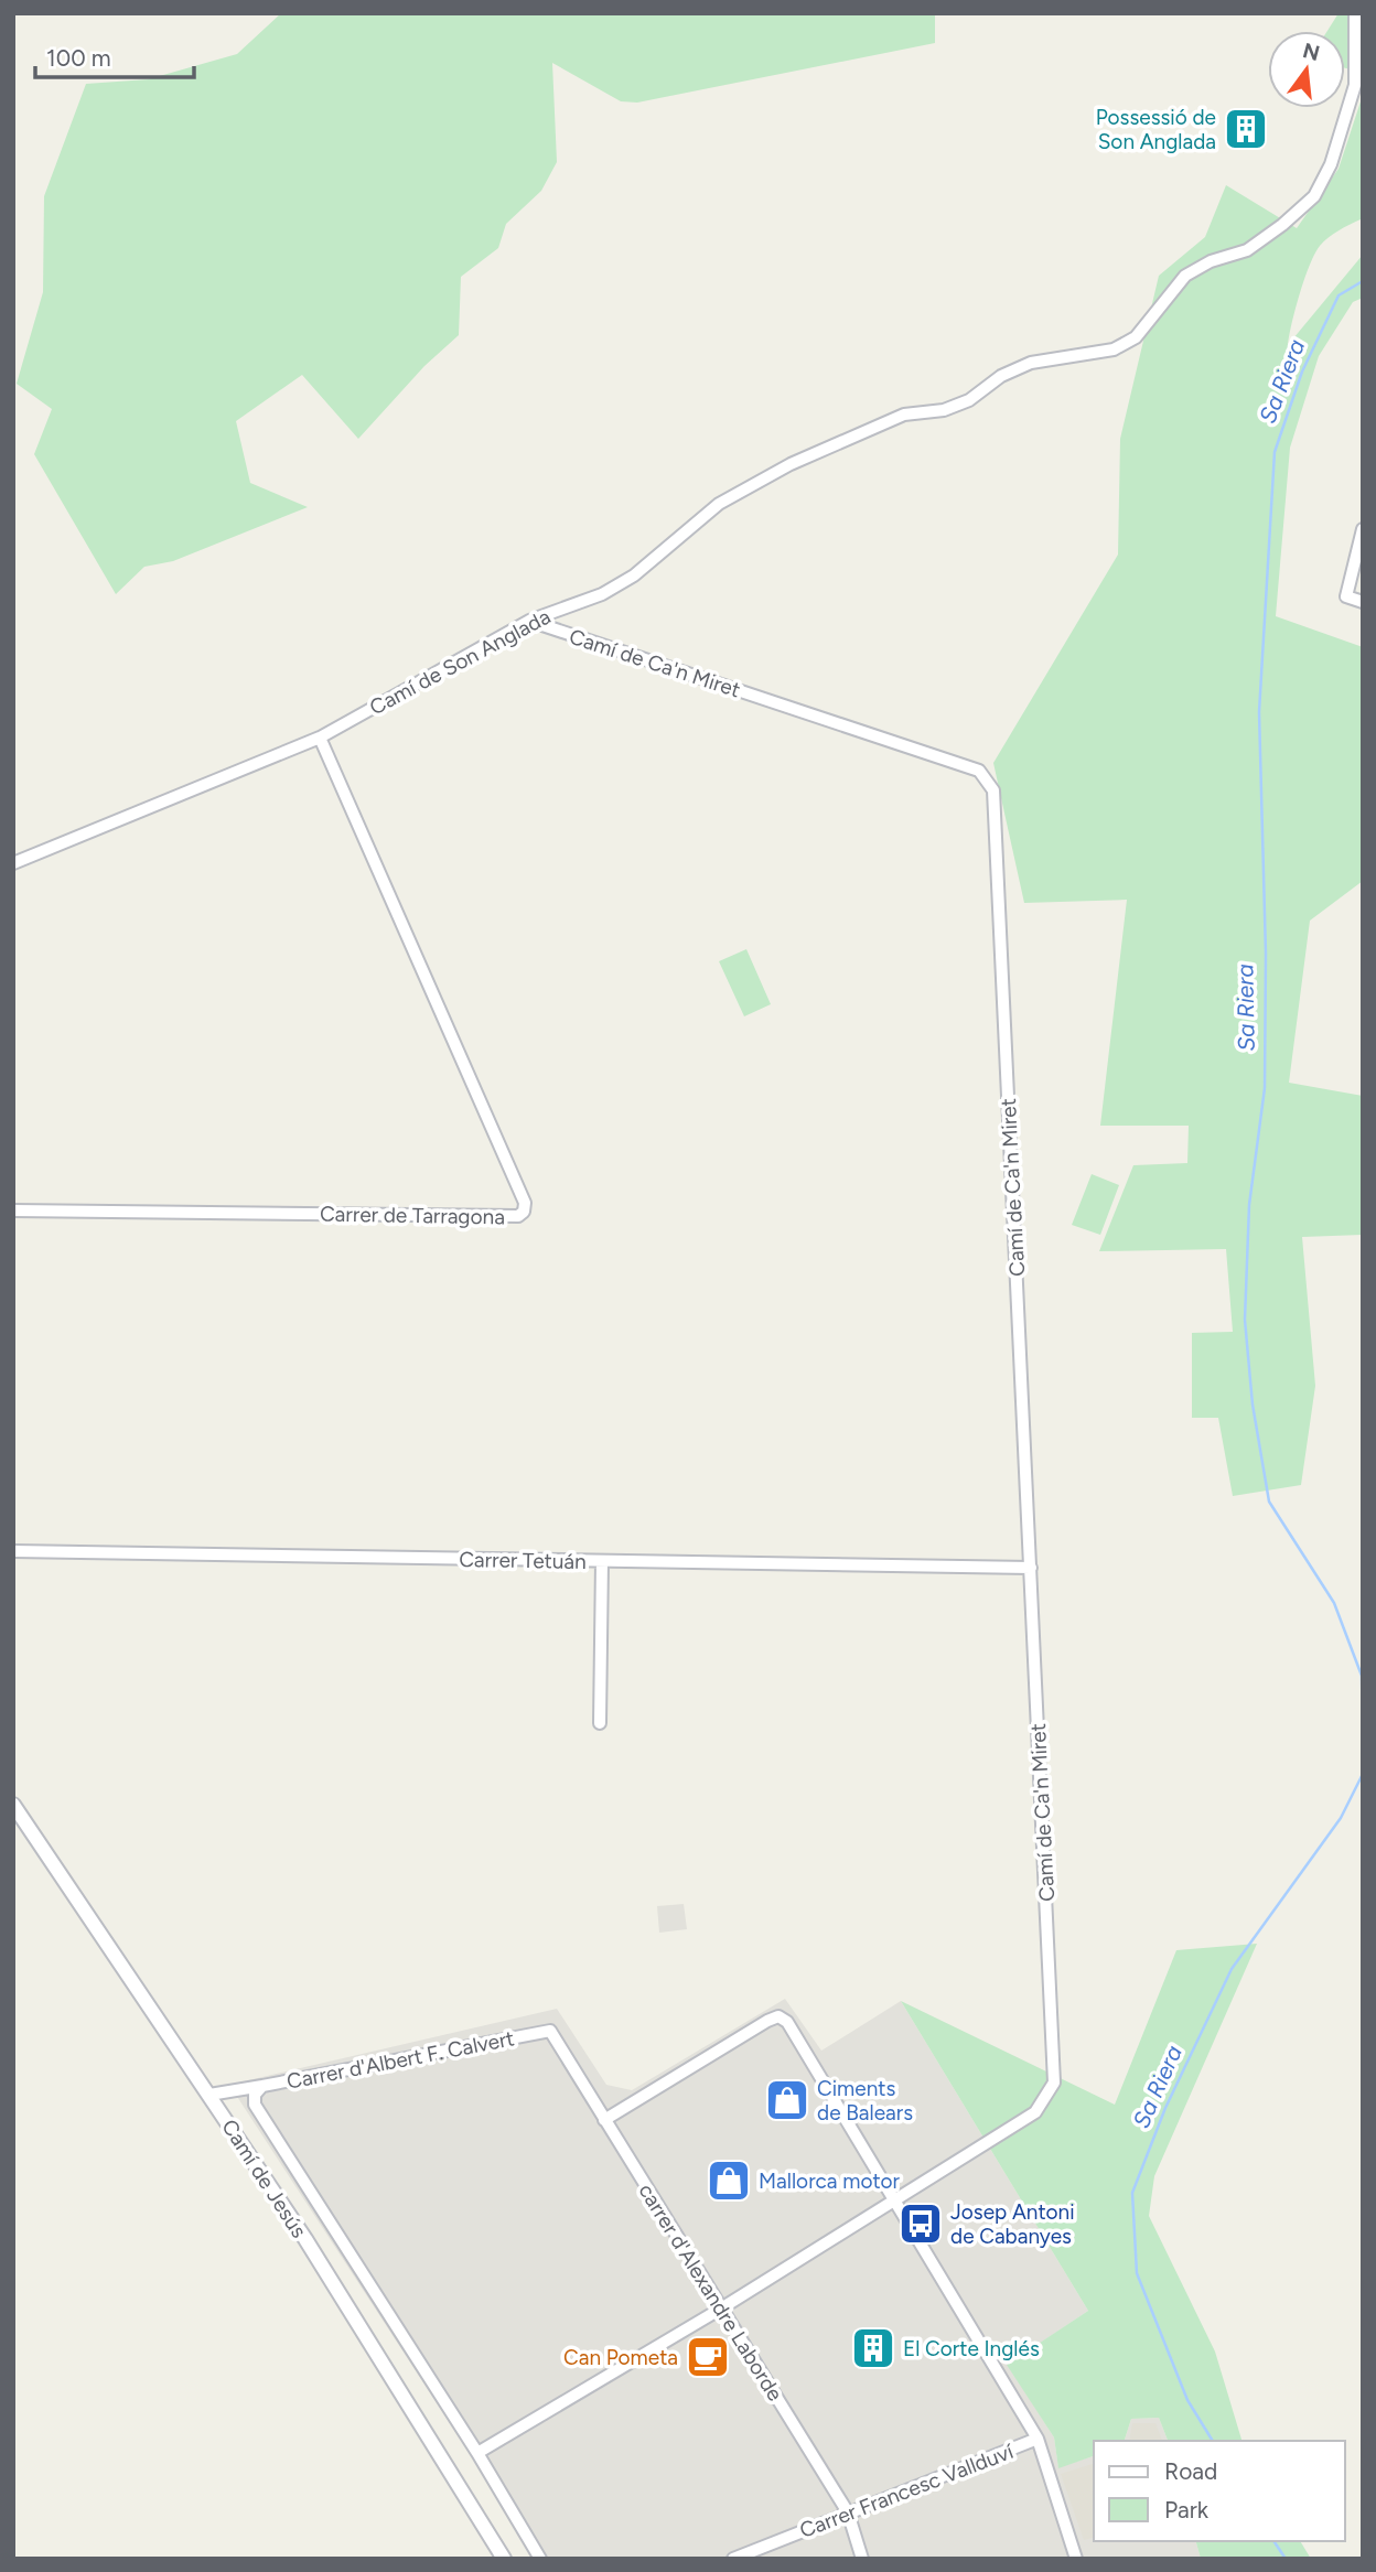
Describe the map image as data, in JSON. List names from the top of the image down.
{
  "streets": {
    "street": [
      "Camí de Son Anglada",
      "Camí de Ca'n Miret",
      "Carrer de Tarragona",
      "Carrer Tetuán",
      "Carrer d'Albert F. Calvert",
      "Camí de Jesús",
      "carrer d'Alexandre Laborde",
      "Carrer Francesc Vallduví"
    ]
  },
  "crossings": [
    ["Camí de Son Anglada", "Camí de Ca'n Miret"],
    ["Camí de Son Anglada", "Carrer de Tarragona"],
    ["Camí de Ca'n Miret", "Carrer Tetuán"],
    ["Carrer d'Albert F. Calvert", "Camí de Jesús"],
    ["Carrer d'Albert F. Calvert", "carrer d'Alexandre Laborde"],
    ["carrer d'Alexandre Laborde", "Carrer Francesc Vallduví"]
  ],
  "water": ["Sa Riera"],
  "places": {
    "building": ["Possessió de Son Anglada", "El Corte Inglés"],
    "shop": ["Ciments de Balears", "Mallorca motor"],
    "bus stop": ["Josep Antoni de Cabanyes"],
    "cafe": ["Can Pometa"]
  },
  "legend": ["Road", "Park"],
  "scale_bar": "100 m",
  "north": "top"
}
